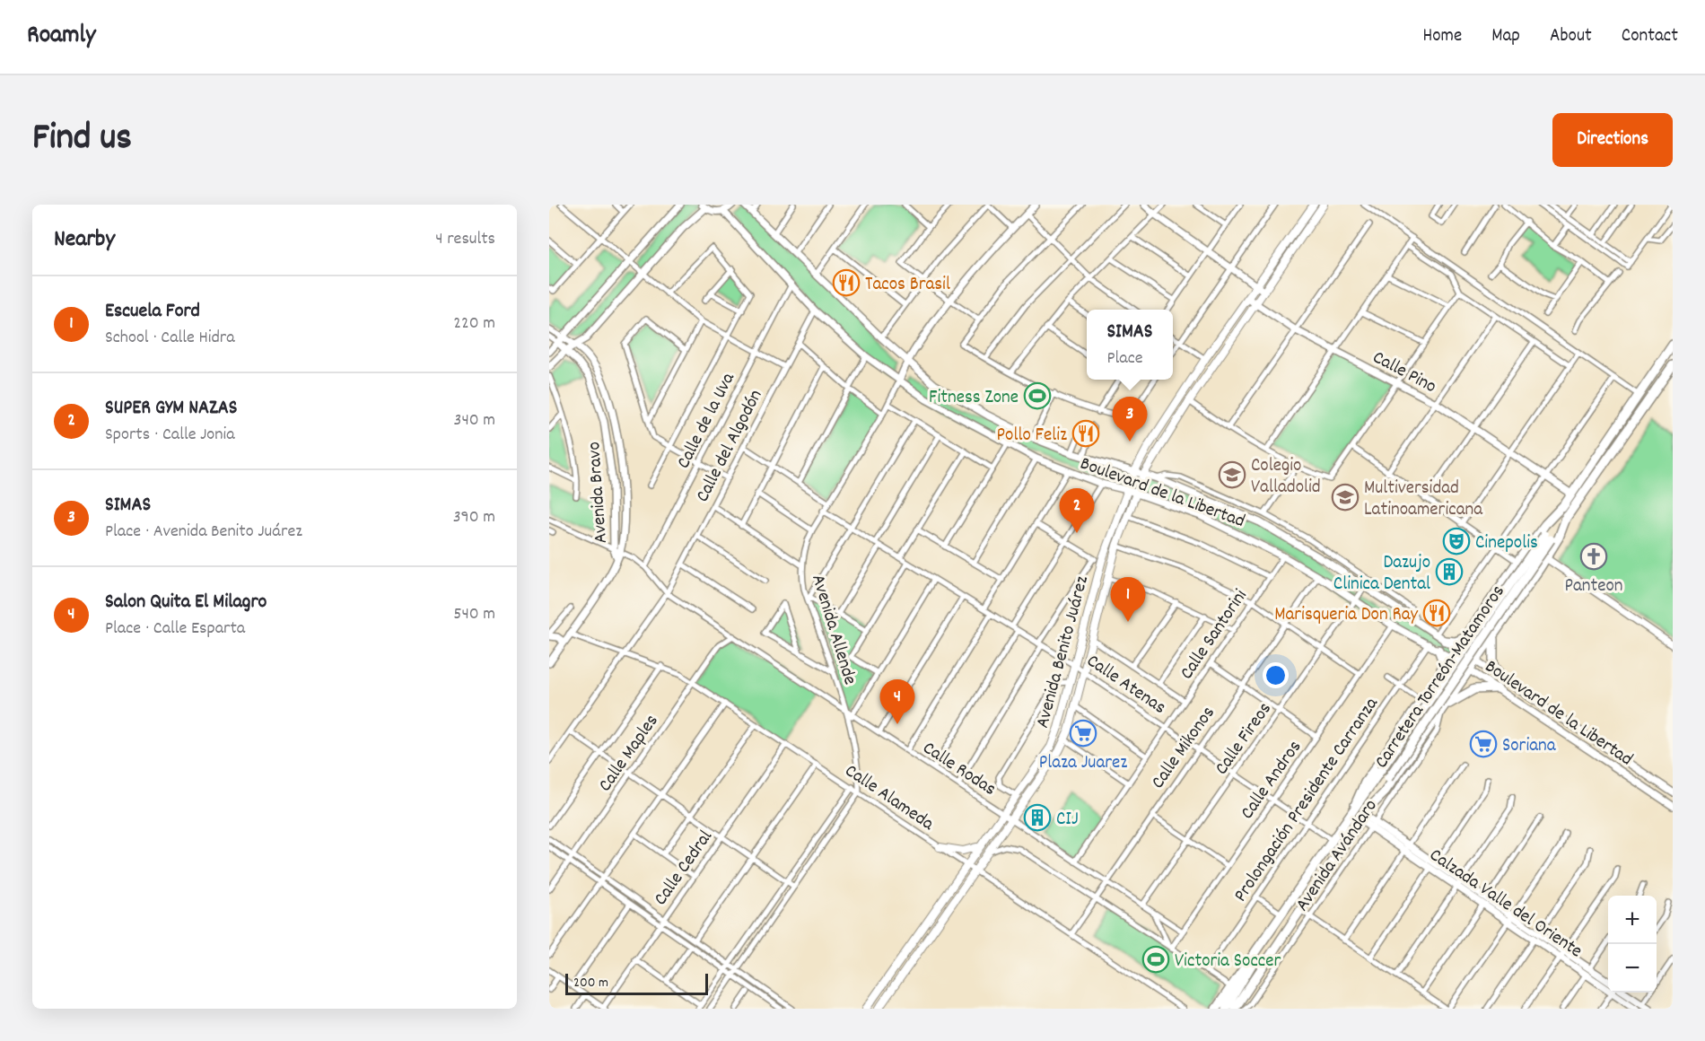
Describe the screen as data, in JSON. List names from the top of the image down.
{
  "streets": {
    "highway": ["Carretera Torreón-Matamoros"],
    "main road": [
      "Calle Pino",
      "Boulevard de la Libertad",
      "Avenida Bravo",
      "Avenida Benito Juárez",
      "Calzada Valle del Oriente"
    ],
    "street": [
      "Calle de la Uva",
      "Calle del Algodón",
      "Avenida Allende",
      "Calle Santorini",
      "Calle Atenas",
      "Calle Fireos",
      "Calle Mikonos",
      "Calle Maples",
      "Calle Rodas",
      "Calle Andros",
      "Calle Alameda",
      "Prolongación Presidente Carranza",
      "Avenida Avándaro",
      "Calle Cedral"
    ]
  },
  "crossings": [
    ["Calle Pino", "Avenida Benito Juárez"],
    ["Calle de la Uva", "Boulevard de la Libertad"],
    ["Calle de la Uva", "Calle Rodas"],
    ["Calle del Algodón", "Boulevard de la Libertad"],
    ["Calle del Algodón", "Calle Rodas"],
    ["Calle del Algodón", "Calle Alameda"],
    ["Boulevard de la Libertad", "Avenida Allende"],
    ["Boulevard de la Libertad", "Calle Santorini"],
    ["Boulevard de la Libertad", "Avenida Benito Juárez"],
    ["Boulevard de la Libertad", "Calle Fireos"],
    ["Boulevard de la Libertad", "Calle Mikonos"],
    ["Boulevard de la Libertad", "Calle Andros"],
    ["Boulevard de la Libertad", "Prolongación Presidente Carranza"],
    ["Avenida Bravo", "Calle Rodas"],
    ["Avenida Bravo", "Calle Alameda"],
    ["Avenida Allende", "Calle Atenas"],
    ["Avenida Allende", "Calle Rodas"],
    ["Avenida Allende", "Calle Alameda"],
    ["Calle Santorini", "Calle Atenas"],
    ["Calle Santorini", "Calle Rodas"],
    ["Avenida Benito Juárez", "Calle Atenas"],
    ["Avenida Benito Juárez", "Calle Rodas"],
    ["Avenida Benito Juárez", "Calle Alameda"],
    ["Carretera Torreón-Matamoros", "Calzada Valle del Oriente"],
    ["Calle Atenas", "Calle Fireos"],
    ["Calle Atenas", "Calle Mikonos"],
    ["Calle Atenas", "Calle Andros"],
    ["Calle Atenas", "Prolongación Presidente Carranza"],
    ["Calle Fireos", "Calle Rodas"],
    ["Calle Mikonos", "Calle Rodas"],
    ["Calle Mikonos", "Calle Alameda"],
    ["Calle Maples", "Calle Rodas"],
    ["Calle Maples", "Calle Alameda"],
    ["Calle Rodas", "Calle Andros"],
    ["Calle Alameda", "Calle Cedral"],
    ["Avenida Avándaro", "Calzada Valle del Oriente"]
  ],
  "places": {
    "restaurant": ["Tacos Brasil", "Pollo Feliz", "Marisqueria Don Ray"],
    "sports": ["Fitness Zone", "Victoria Soccer"],
    "school or university": ["Colegio Valladolid", "Multiversidad Latinoamericana"],
    "theatre": ["Cinepolis"],
    "church": ["Panteon"],
    "building": ["Dazujo Clinica Dental", "CIJ"],
    "supermarket": ["Plaza Juarez", "Soriana"]
  },
  "scale_bar": "200 m",
  "page": {
    "header": "Roamly",
    "nav": [
      "Home",
      "Map",
      "About",
      "Contact"
    ],
    "title": "Find us",
    "buttons": "Directions",
    "heading": ["Nearby", "4 results"],
    "list": [
      {
        "mark": "1",
        "name": "Escuela Ford",
        "note": "School · Calle Hidra",
        "value": "220 m"
      },
      {
        "mark": "2",
        "name": "SUPER GYM NAZAS",
        "note": "Sports · Calle Jonia",
        "value": "340 m"
      },
      {
        "mark": "3",
        "name": "SIMAS",
        "note": "Place · Avenida Benito Juárez",
        "value": "390 m"
      },
      {
        "mark": "4",
        "name": "Salon Quita El Milagro",
        "note": "Place · Calle Esparta",
        "value": "540 m"
      }
    ],
    "popup": ["SIMAS", "Place"],
    "pins": [
      "3",
      "2",
      "1",
      "4"
    ],
    "map_buttons": ["+", "−"],
    "scale": "200 m"
  }
}
